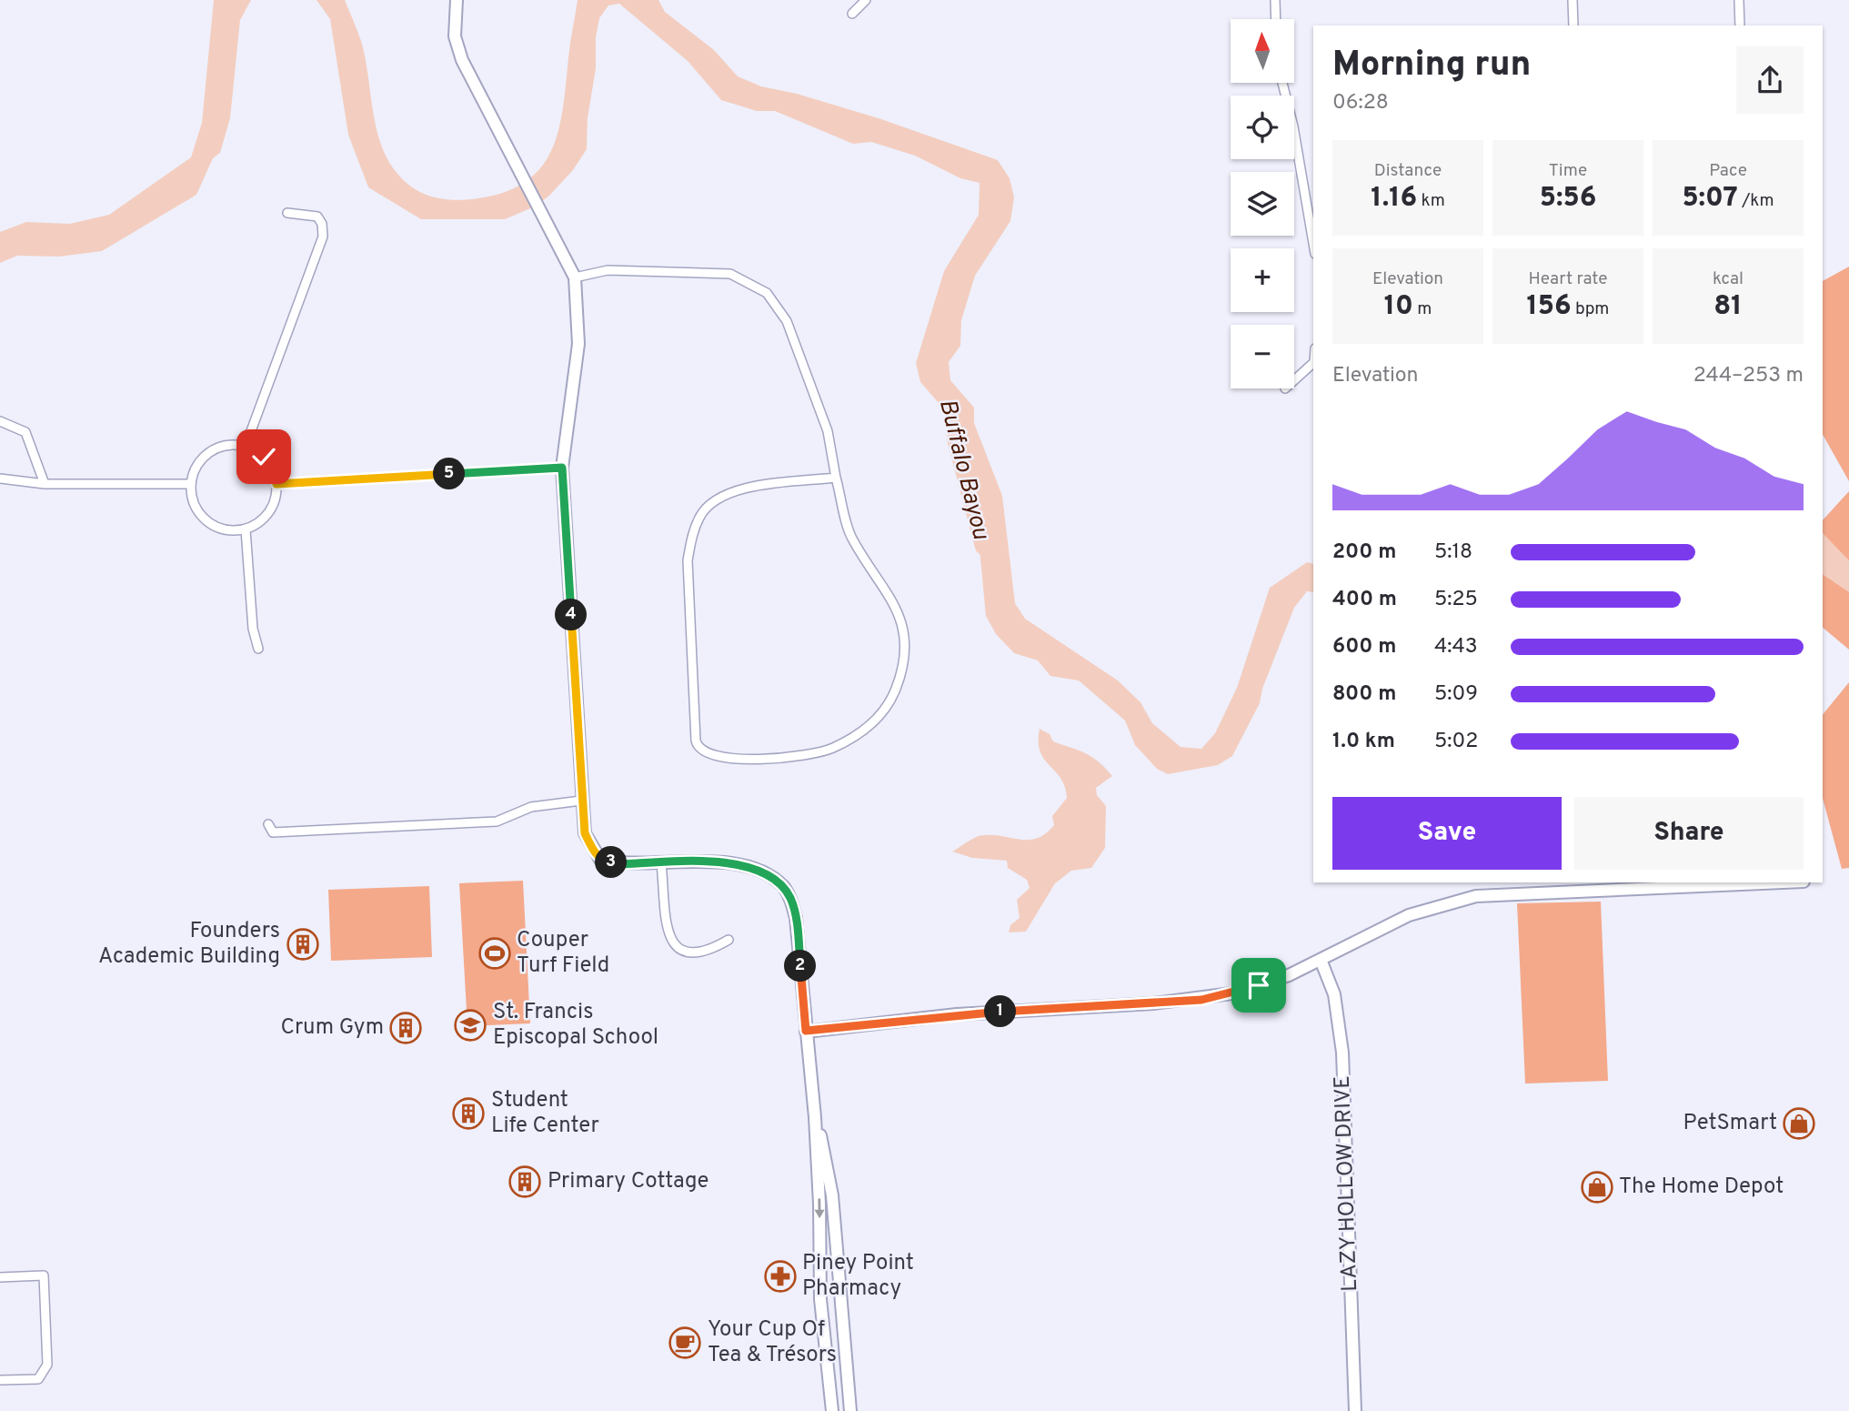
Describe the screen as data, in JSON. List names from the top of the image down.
{
  "streets": {
    "street": ["LAZY HOLLOW DRIVE"]
  },
  "water": ["Buffalo Bayou"],
  "places": {
    "building": [
      "Founders Academic Building",
      "Crum Gym",
      "Student Life Center",
      "Primary Cottage"
    ],
    "sports": ["Couper Turf Field"],
    "school or university": ["St. Francis Episcopal School"],
    "shop": ["PetSmart", "The Home Depot"],
    "pharmacy": ["Piney Point Pharmacy"],
    "cafe": ["Your Cup Of Tea & Trésors"]
  },
  "north": "top",
  "page": {
    "map_buttons": ["+", "−"],
    "heading": ["Morning run", "06:28"],
    "stats": [
      ["Distance", "1.16 km"],
      ["Time", "5:56"],
      ["Pace", "5:07 /km"],
      ["Elevation", "10 m"],
      ["Heart rate", "156 bpm"],
      ["kcal", "81"]
    ],
    "chart": ["Elevation", "244–253 m"],
    "pins": [
      "5",
      "4",
      "3",
      "2",
      "1"
    ],
    "list": [
      {
        "name": "200 m",
        "note": "5:18"
      },
      {
        "name": "400 m",
        "note": "5:25"
      },
      {
        "name": "600 m",
        "note": "4:43"
      },
      {
        "name": "800 m",
        "note": "5:09"
      },
      {
        "name": "1.0 km",
        "note": "5:02"
      }
    ],
    "buttons": ["Save", "Share"]
  }
}
